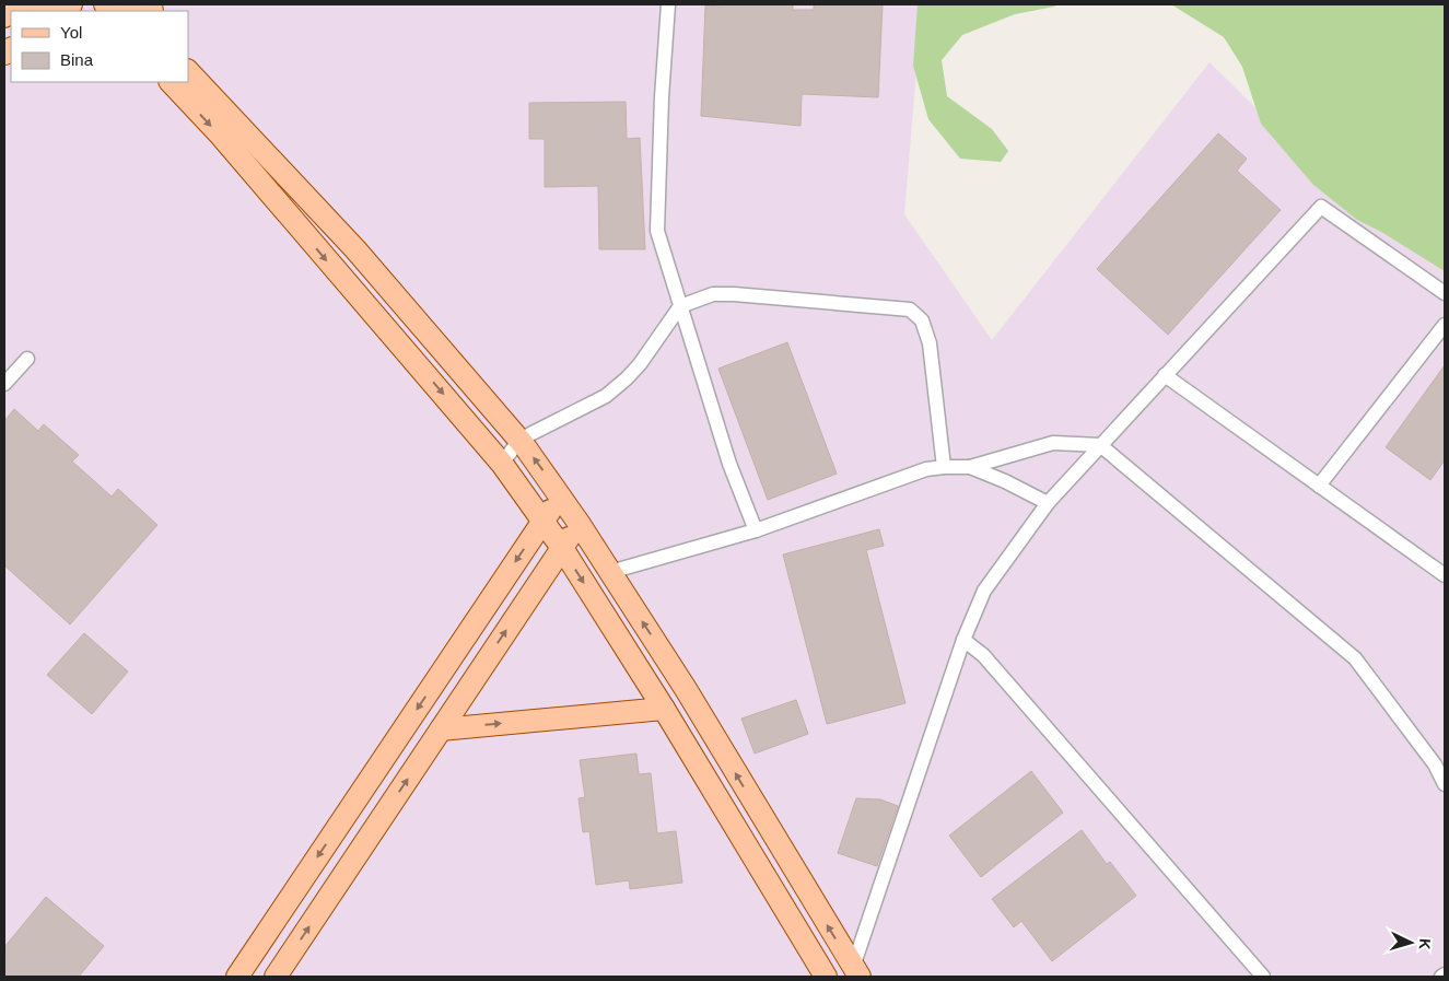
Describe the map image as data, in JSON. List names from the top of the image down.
{
  "legend": ["Yol", "Bina"],
  "north": "right"
}
